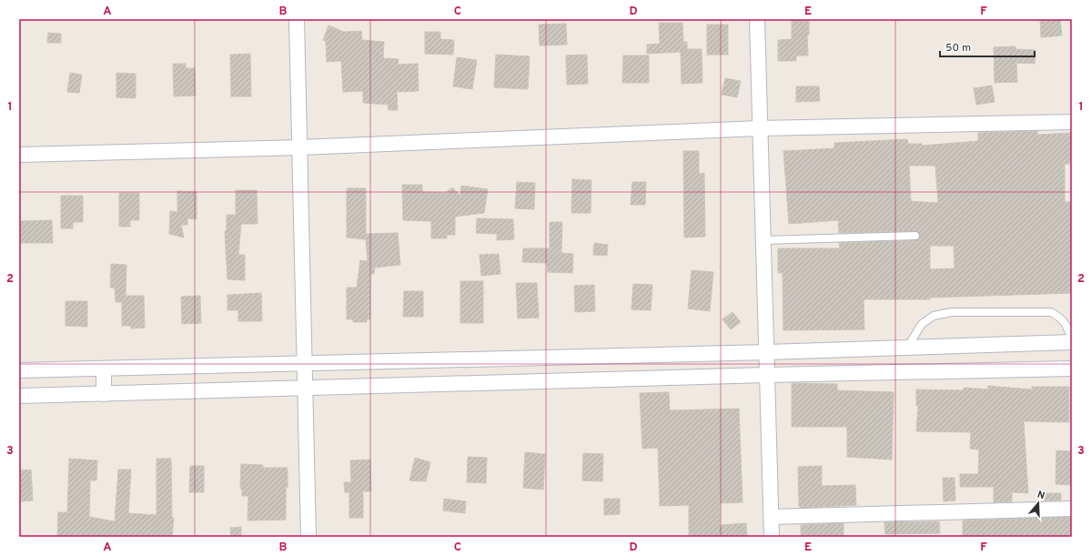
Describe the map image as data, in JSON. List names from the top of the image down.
{
  "scale_bar": "50 m",
  "north": "top",
  "grid": {
    "columns": [
      "A",
      "B",
      "C",
      "D",
      "E",
      "F"
    ],
    "rows": ["1", "2", "3"]
  }
}
